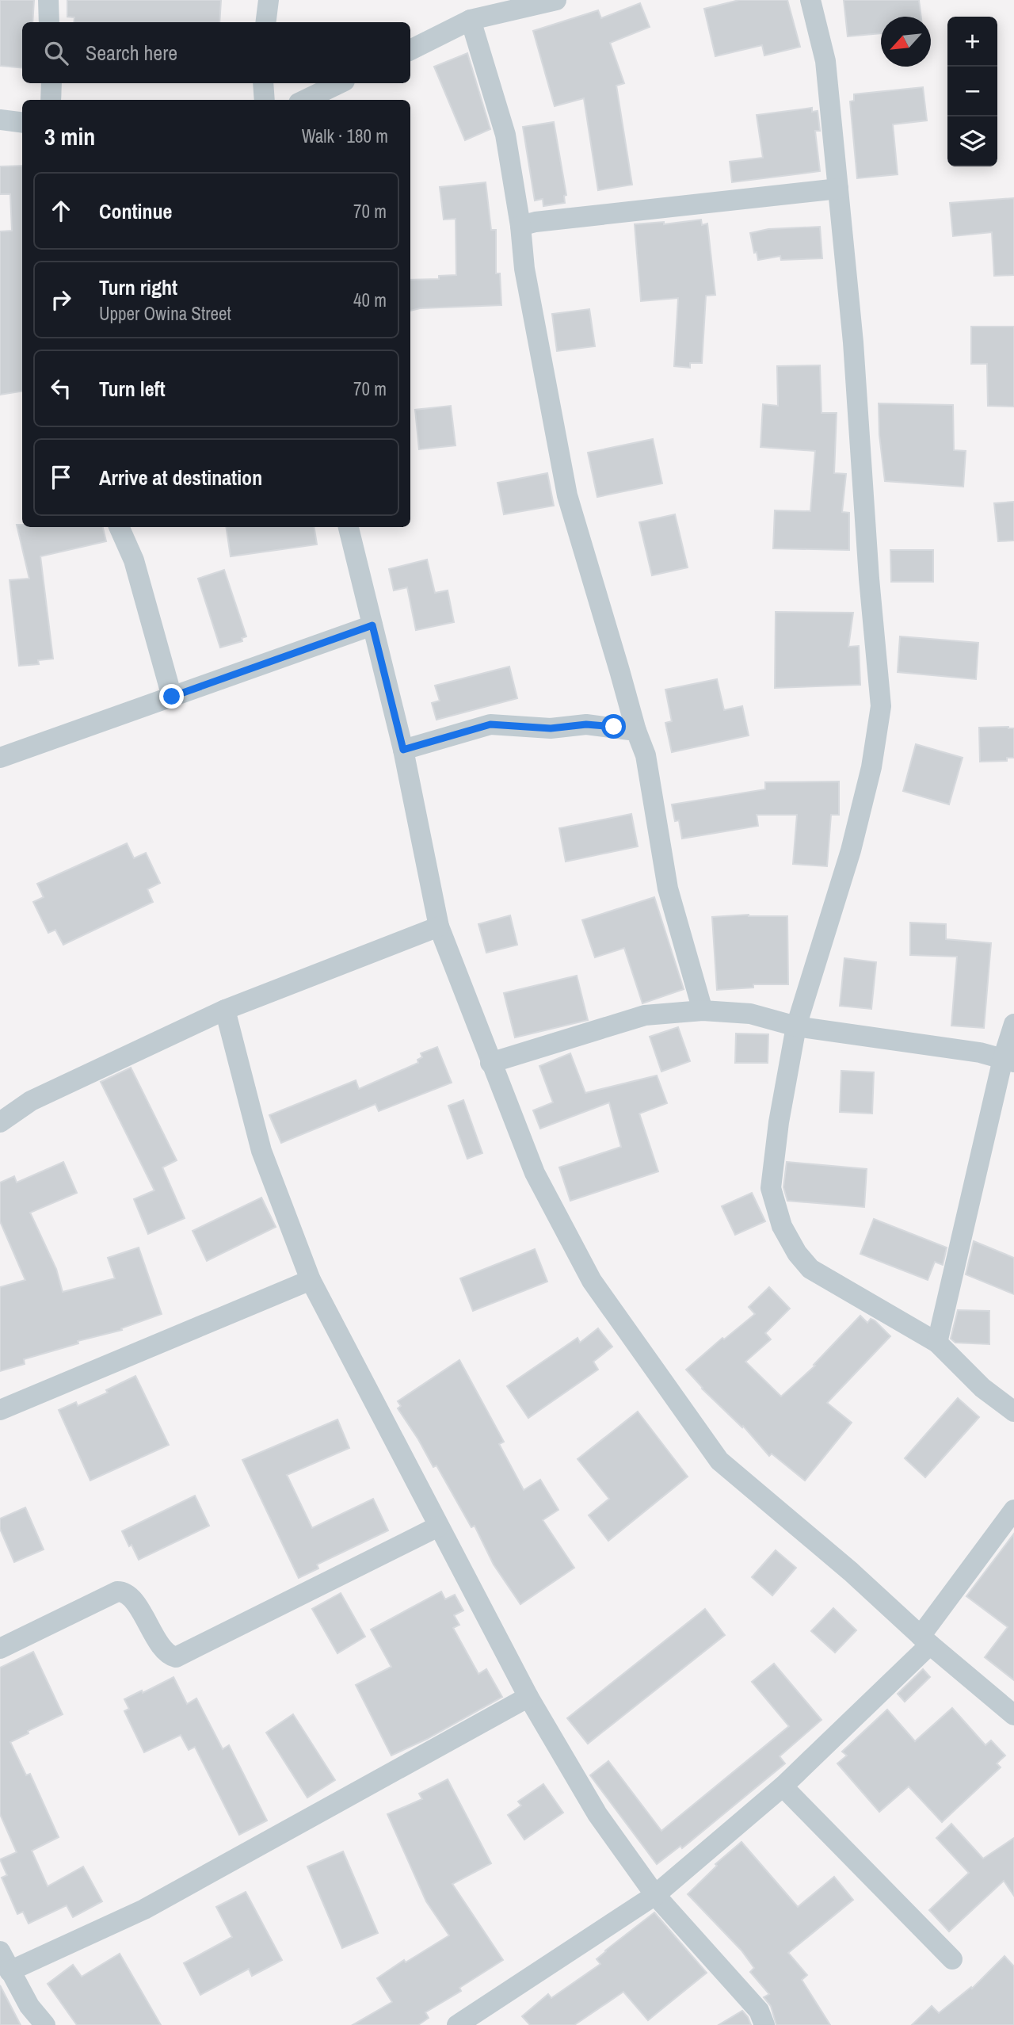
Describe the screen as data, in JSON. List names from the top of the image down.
{
  "north": "bottom left",
  "page": {
    "map_buttons": ["+", "−"],
    "search": "Search here",
    "heading": ["3 min", "Walk · 180 m"],
    "list": [
      ["Continue", "70 m"],
      ["Turn right", "Upper Owina Street", "40 m"],
      ["Turn left", "70 m"],
      "Arrive at destination"
    ]
  }
}
